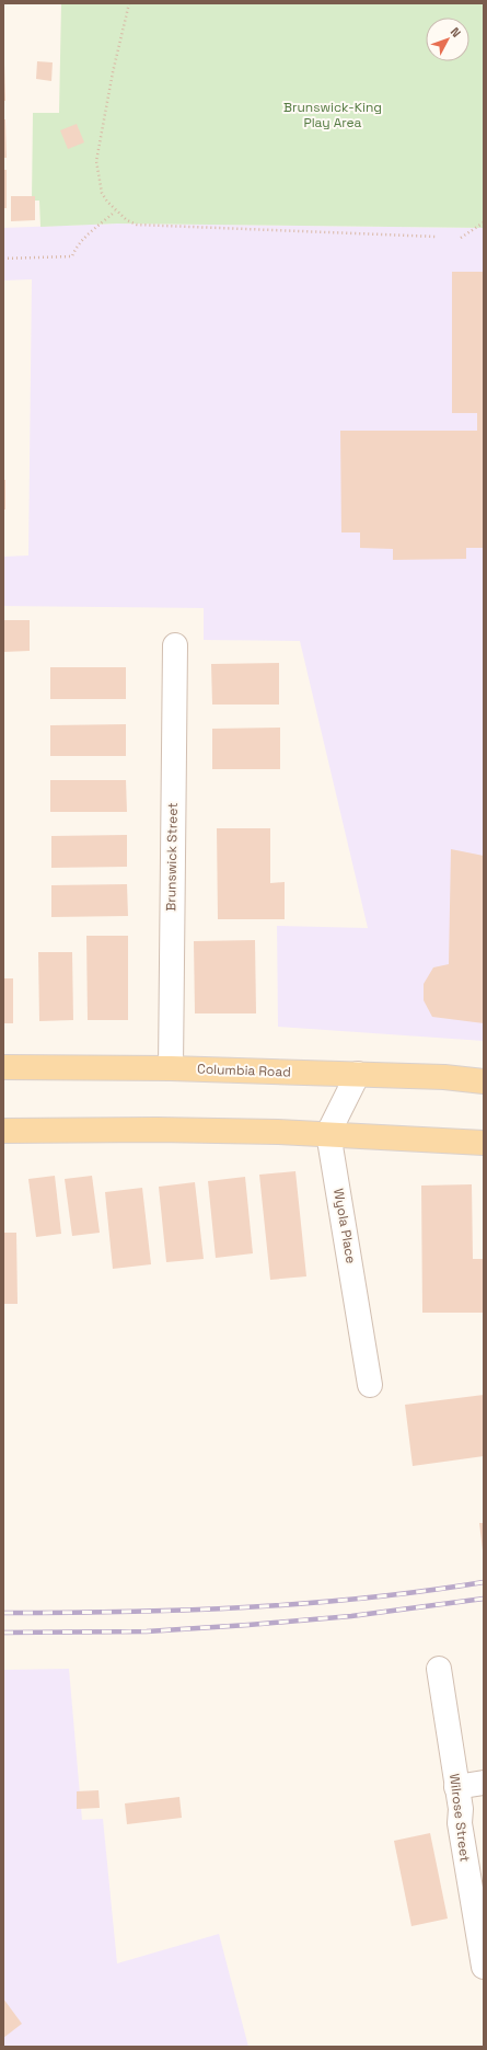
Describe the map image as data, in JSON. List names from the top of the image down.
{
  "streets": {
    "main road": ["Columbia Road"],
    "street": ["Brunswick Street", "Wyola Place", "Wilrose Street"]
  },
  "crossings": [
    ["Brunswick Street", "Columbia Road"]
  ],
  "parks": ["Brunswick-King Play Area"],
  "north": "top right"
}
